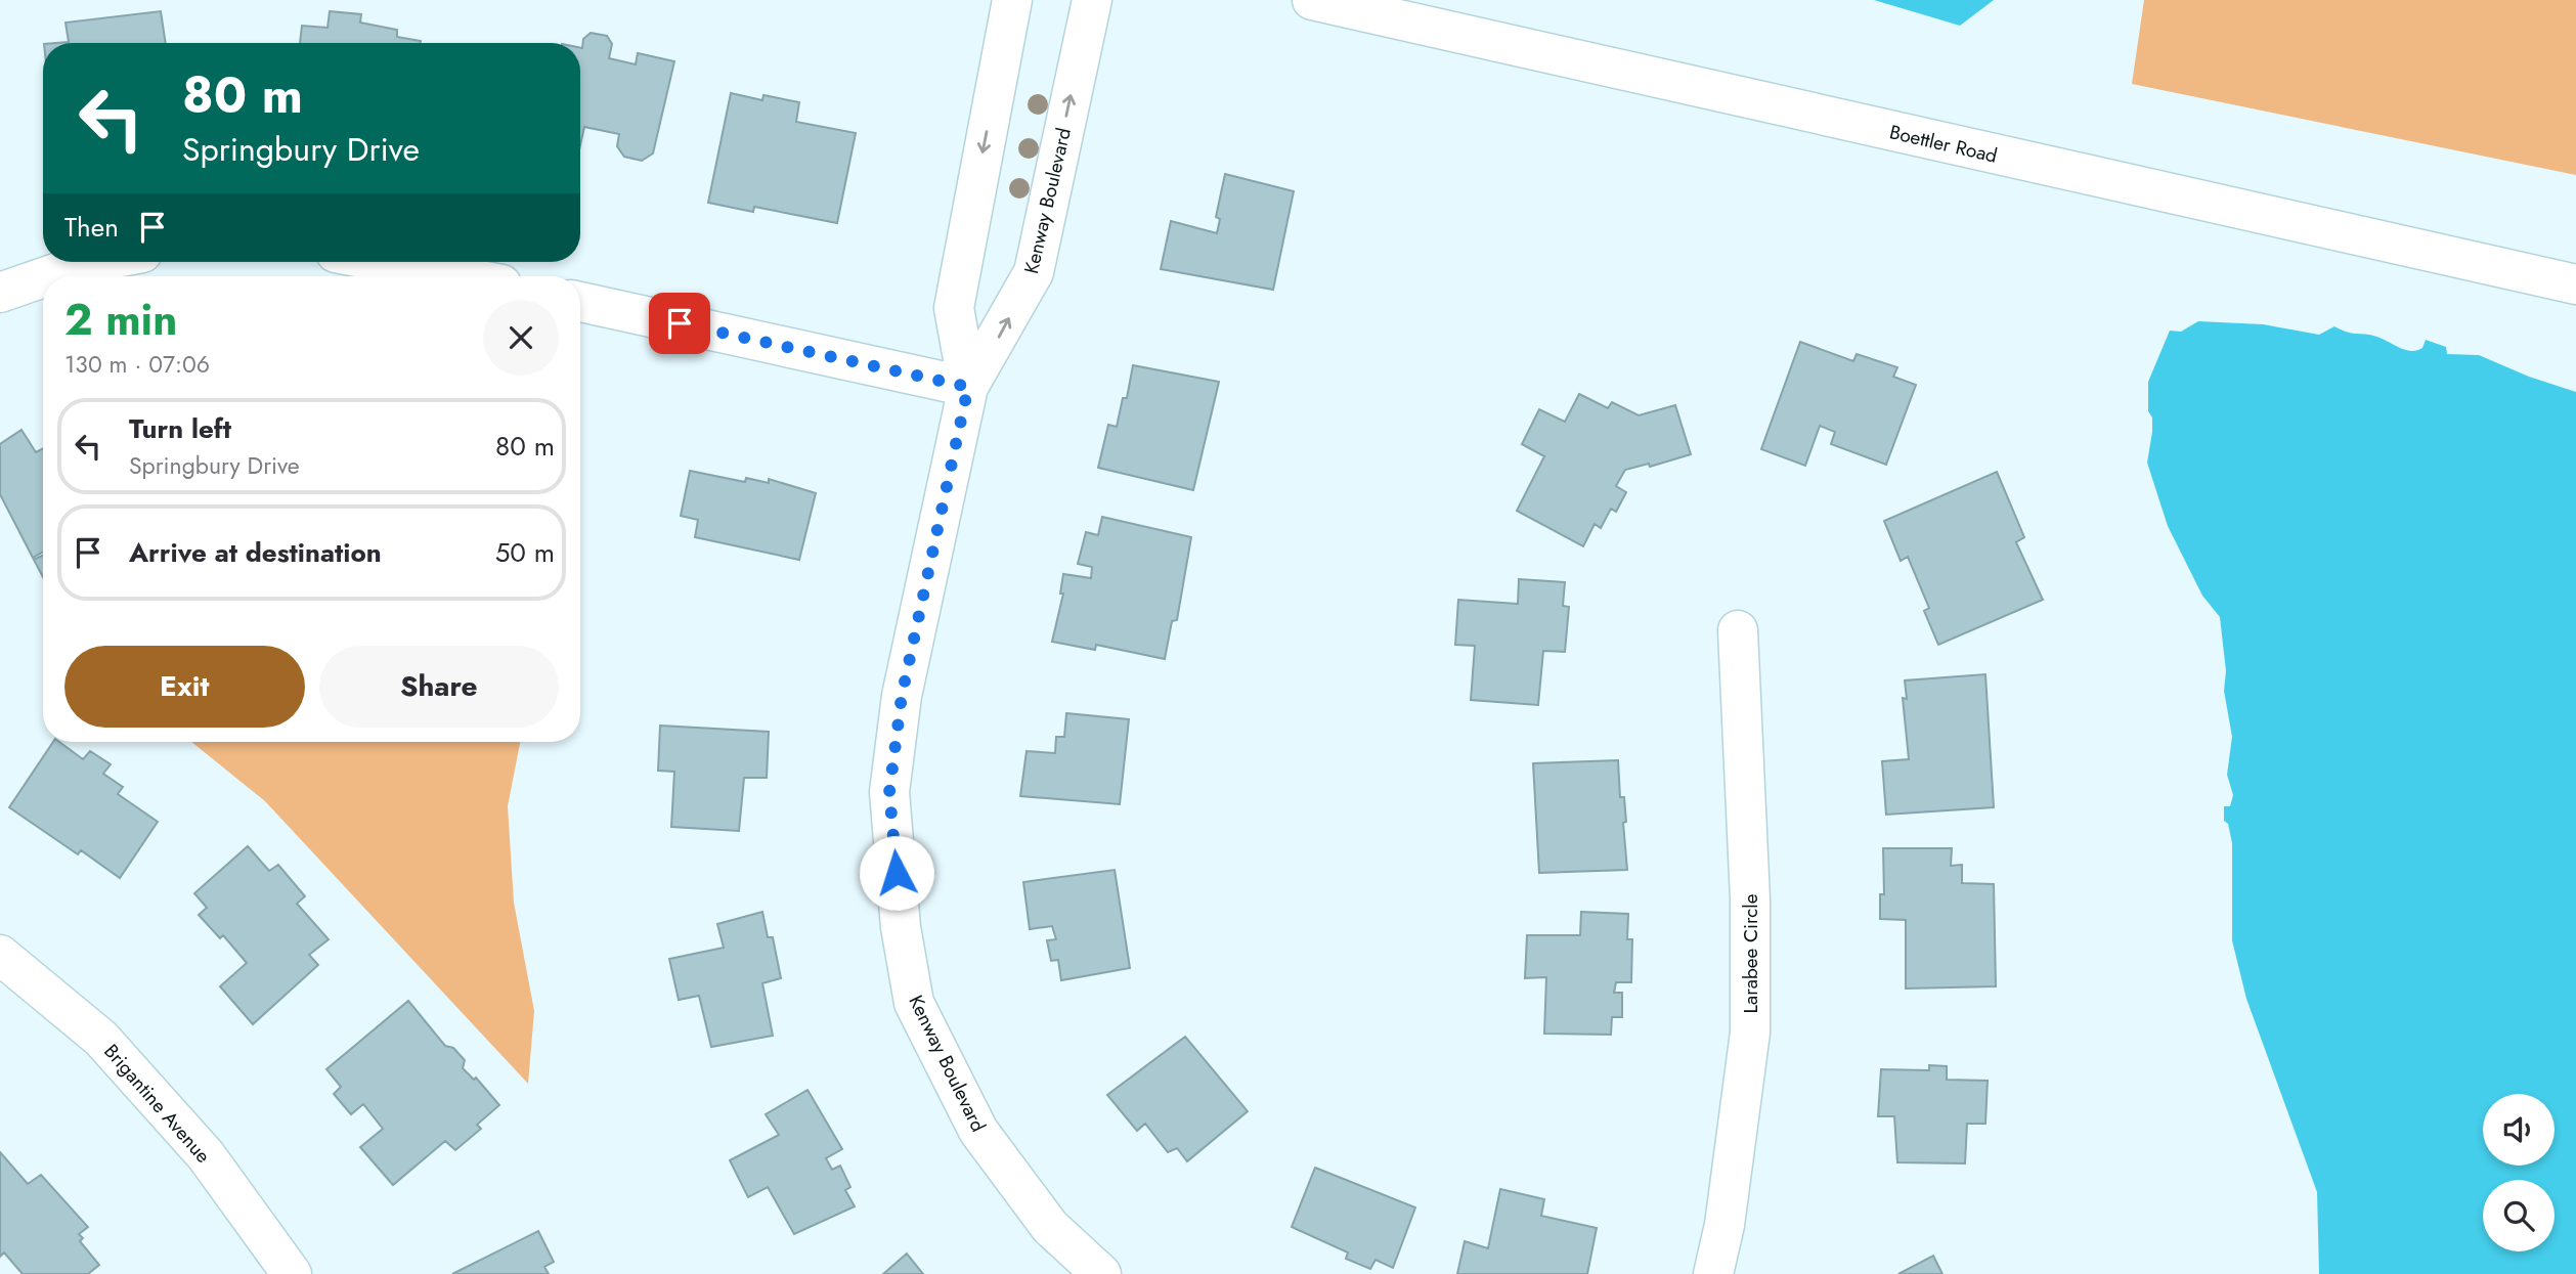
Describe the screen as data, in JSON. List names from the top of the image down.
{
  "streets": {
    "street": [
      "Boettler Road",
      "Kenway Boulevard",
      "Larabee Circle",
      "Brigantine Avenue"
    ]
  },
  "page": {
    "turn": ["80 m", "Springbury Drive"],
    "then": "Then",
    "heading": ["2 min", "130 m · 07:06"],
    "list": [
      {
        "name": "Turn left",
        "note": "Springbury Drive",
        "value": "80 m"
      },
      {
        "name": "Arrive at destination",
        "value": "50 m"
      }
    ],
    "buttons": ["Exit", "Share"]
  }
}
